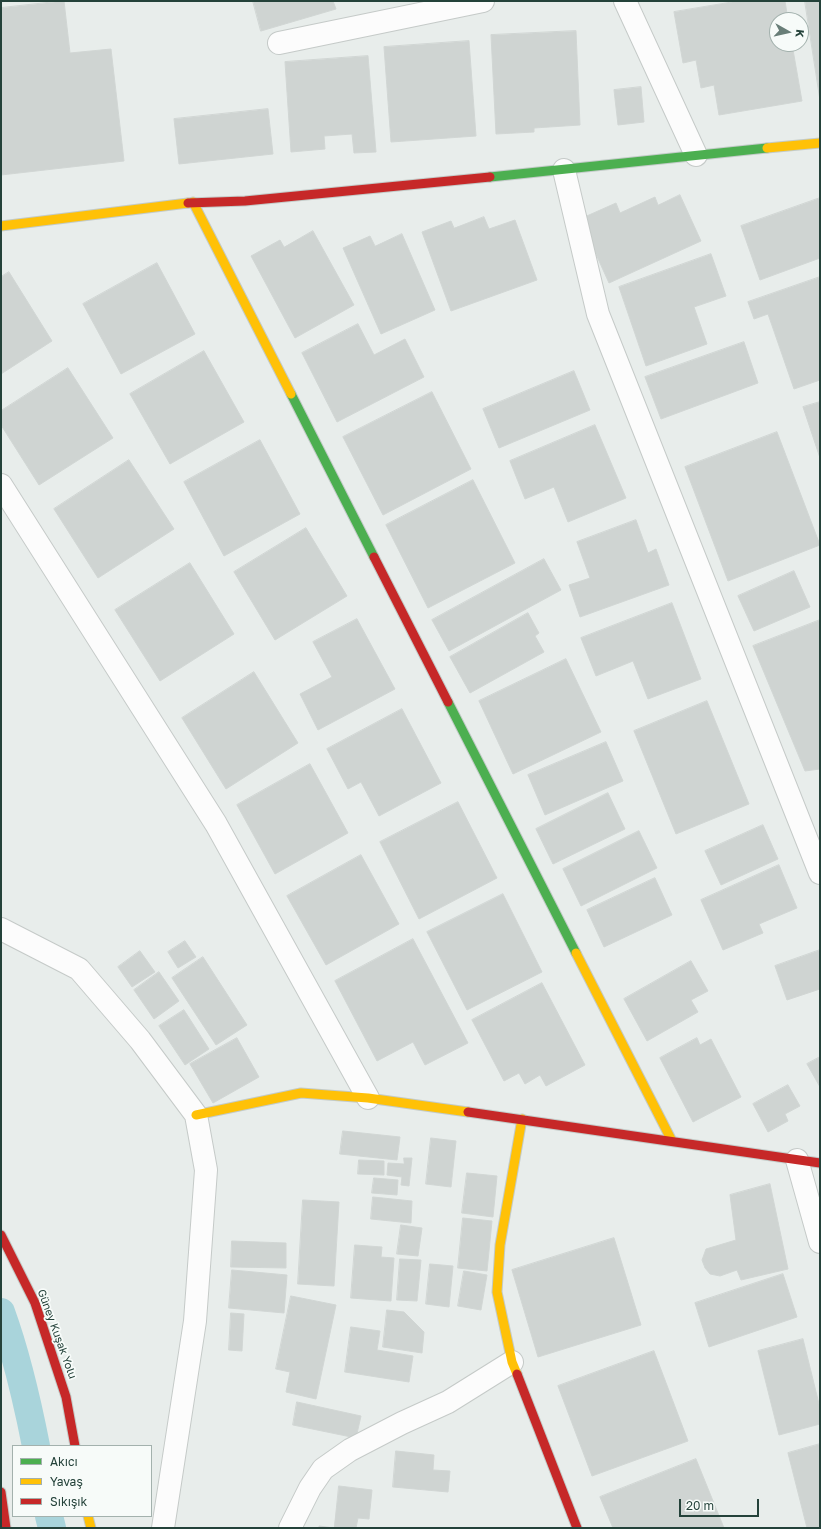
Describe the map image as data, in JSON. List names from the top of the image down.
{
  "streets": {
    "street": ["Güney Kuşak Yolu"]
  },
  "legend": ["Akıcı", "Yavaş", "Sıkışık"],
  "scale_bar": "20 m",
  "north": "right"
}
